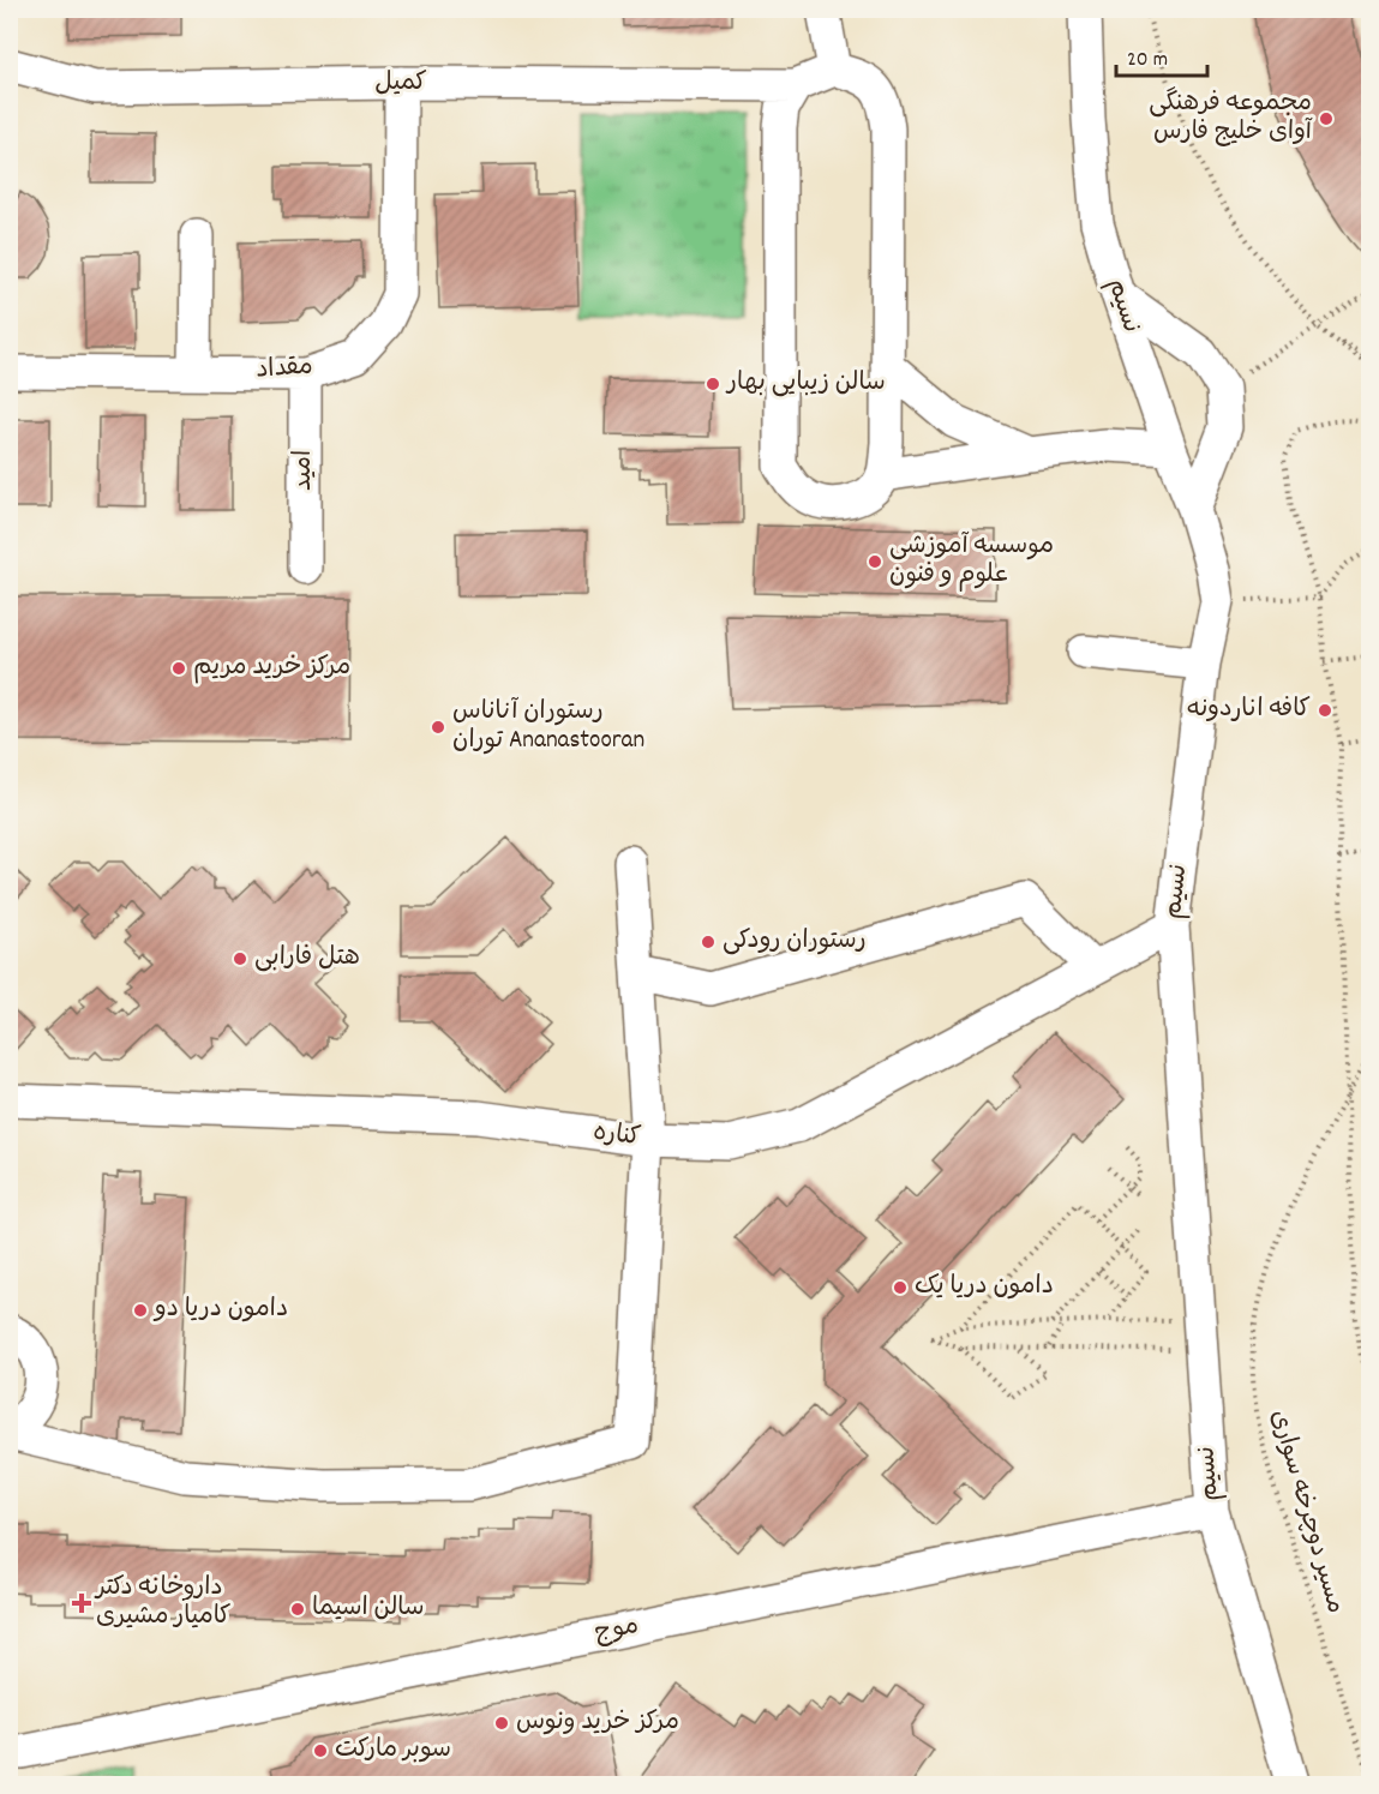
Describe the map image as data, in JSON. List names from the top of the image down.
{
  "streets": {
    "street": [
      "کمیل",
      "نسیم",
      "مقداد",
      "امید",
      "کناره",
      "موج"
    ],
    "path": ["مسیر دوچرخه سواری"]
  },
  "crossings": [
    ["کمیل", "مقداد"],
    ["نسیم", "کناره"],
    ["نسیم", "موج"],
    ["مقداد", "امید"]
  ],
  "places": {
    "other": [
      "مجموعه فرهنگی آوای خلیج فارس",
      "سالن زیبایی بهار",
      "موسسه آموزشی علوم و فنون",
      "مرکز خرید مریم",
      "کافه اناردونه",
      "رستوران آناناس توران Ananastooran",
      "رستوران رودکی",
      "هتل فارابی",
      "دامون دریا یک",
      "دامون دریا دو",
      "سالن اسیما",
      "مرکز خرید ونوس",
      "سوبر ماركت"
    ],
    "health": ["داروخانه دکتر کامیار مشیری"]
  },
  "scale_bar": "20 m"
}
